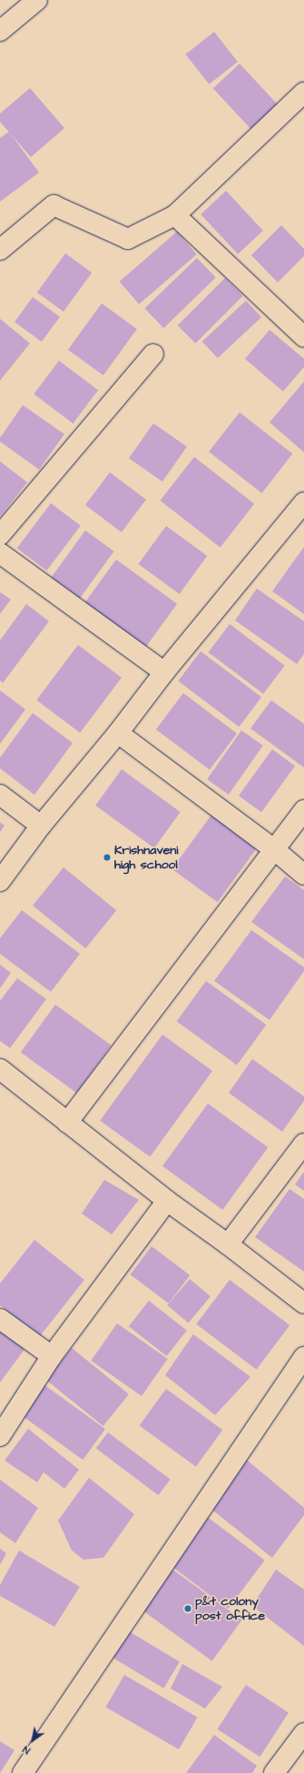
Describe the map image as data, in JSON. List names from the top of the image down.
{
  "places": ["Krishnaveni high school", "p&t colony post office"],
  "north": "bottom left"
}
